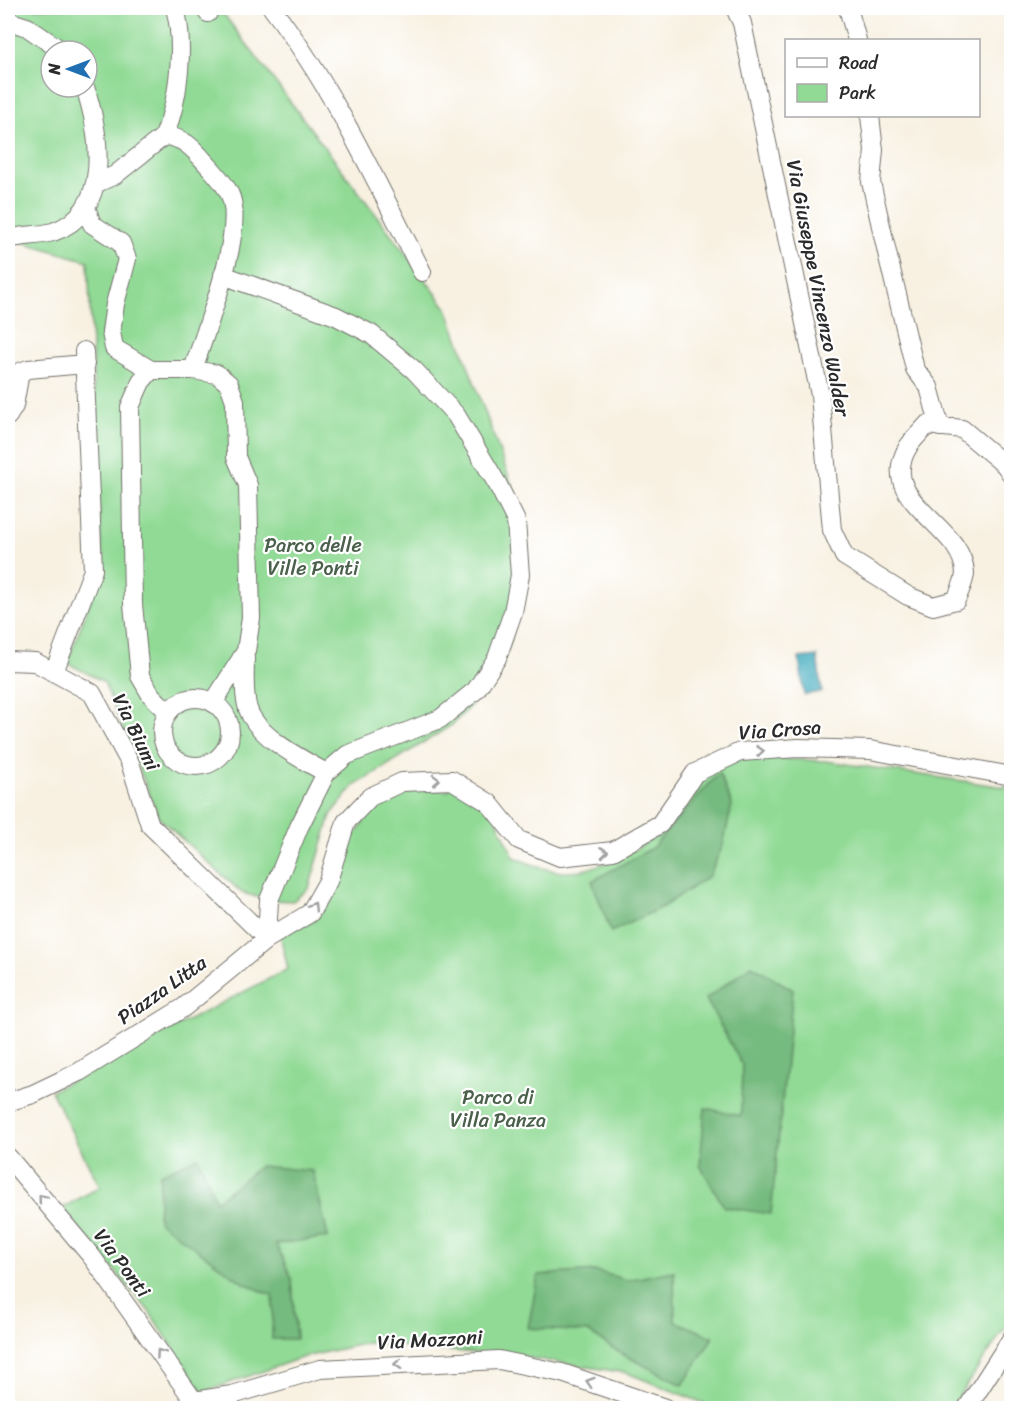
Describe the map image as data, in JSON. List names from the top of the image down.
{
  "streets": {
    "street": [
      "Via Giuseppe Vincenzo Walder",
      "Via Crosa",
      "Via Biumi",
      "Piazza Litta",
      "Via Ponti",
      "Via Mozzoni"
    ]
  },
  "crossings": [
    ["Via Crosa", "Via Biumi"],
    ["Via Crosa", "Piazza Litta"],
    ["Via Biumi", "Piazza Litta"],
    ["Via Ponti", "Via Mozzoni"]
  ],
  "one_way": ["Via Crosa", "Via Ponti", "Via Mozzoni"],
  "parks": ["Parco delle Ville Ponti", "Parco di Villa Panza"],
  "legend": ["Road", "Park"],
  "north": "left"
}
